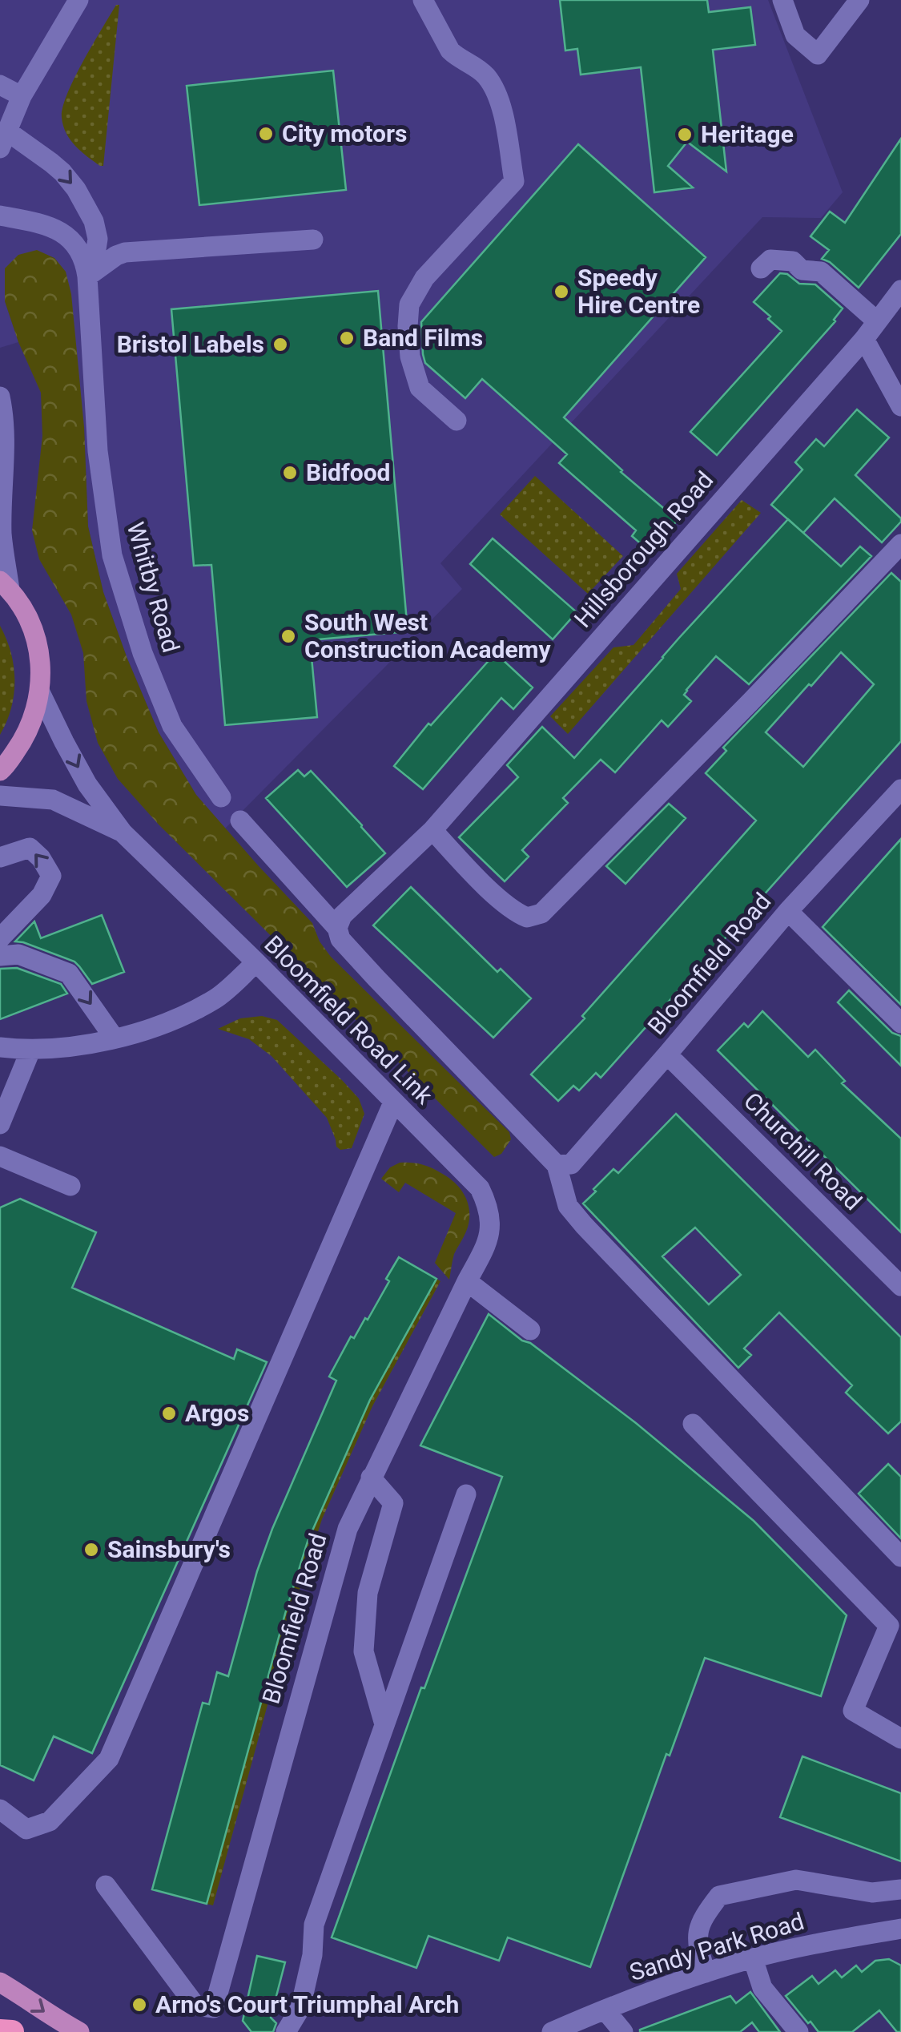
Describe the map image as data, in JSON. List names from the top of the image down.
{
  "streets": {
    "street": [
      "Hillsborough Road",
      "Whitby Road",
      "Bloomfield Road",
      "Bloomfield Road Link",
      "Churchill Road",
      "Sandy Park Road"
    ]
  },
  "crossings": [
    ["Bloomfield Road", "Bloomfield Road Link"],
    ["Bloomfield Road", "Churchill Road"]
  ],
  "places": [
    "City motors",
    "Heritage",
    "Speedy Hire Centre",
    "Band Films",
    "Bristol Labels",
    "Bidfood",
    "South West Construction Academy",
    "Argos",
    "Sainsbury's",
    "Arno's Court Triumphal Arch"
  ]
}
